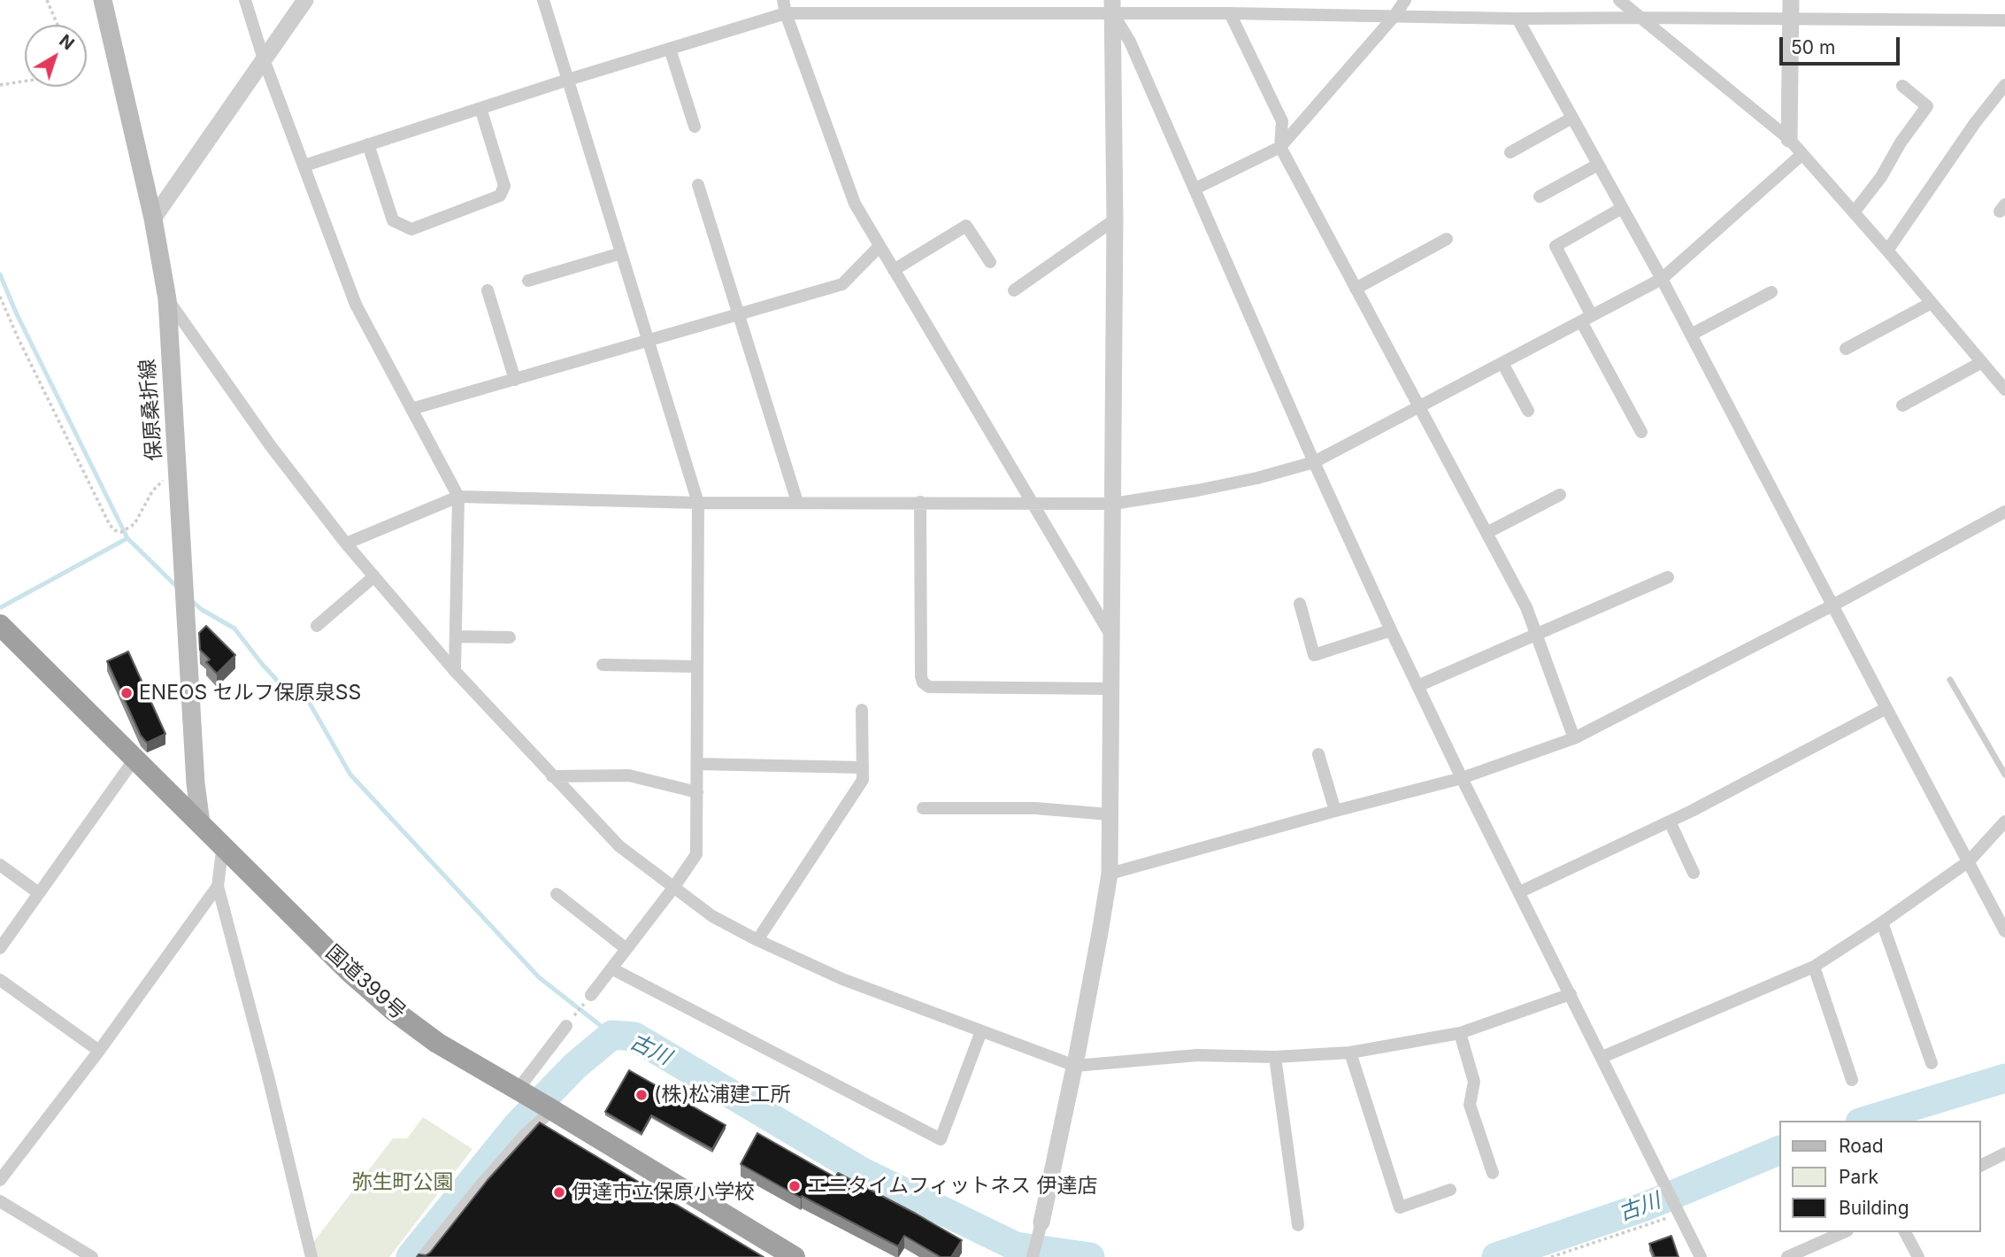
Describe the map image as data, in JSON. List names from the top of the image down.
{
  "streets": {
    "highway": ["国道399号"],
    "main road": ["保原桑折線"]
  },
  "crossings": [
    ["保原桑折線", "国道399号"]
  ],
  "water": ["古川"],
  "parks": ["弥生町公園"],
  "places": [
    "ENEOS セルフ保原泉SS",
    "(株)松浦建工所",
    "エニタイムフィットネス 伊達店",
    "伊達市立保原小学校"
  ],
  "legend": ["Road", "Park", "Building"],
  "scale_bar": "50 m",
  "north": "top right"
}
